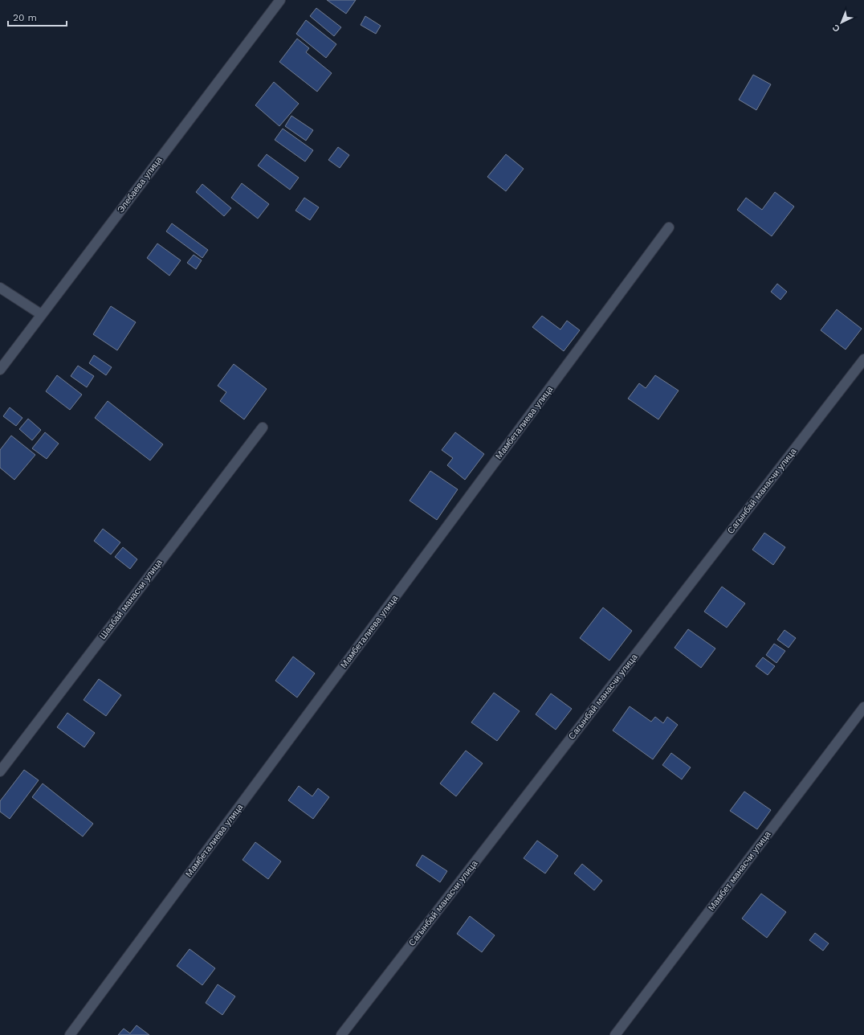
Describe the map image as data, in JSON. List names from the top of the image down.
{
  "streets": {
    "street": [
      "Элебаева улица",
      "Мамбеталиева улица",
      "Сагынбай манасчи улица",
      "Шаабай манасчи улица",
      "Мамбет манасчи улица"
    ]
  },
  "scale_bar": "20 m",
  "north": "bottom left"
}
